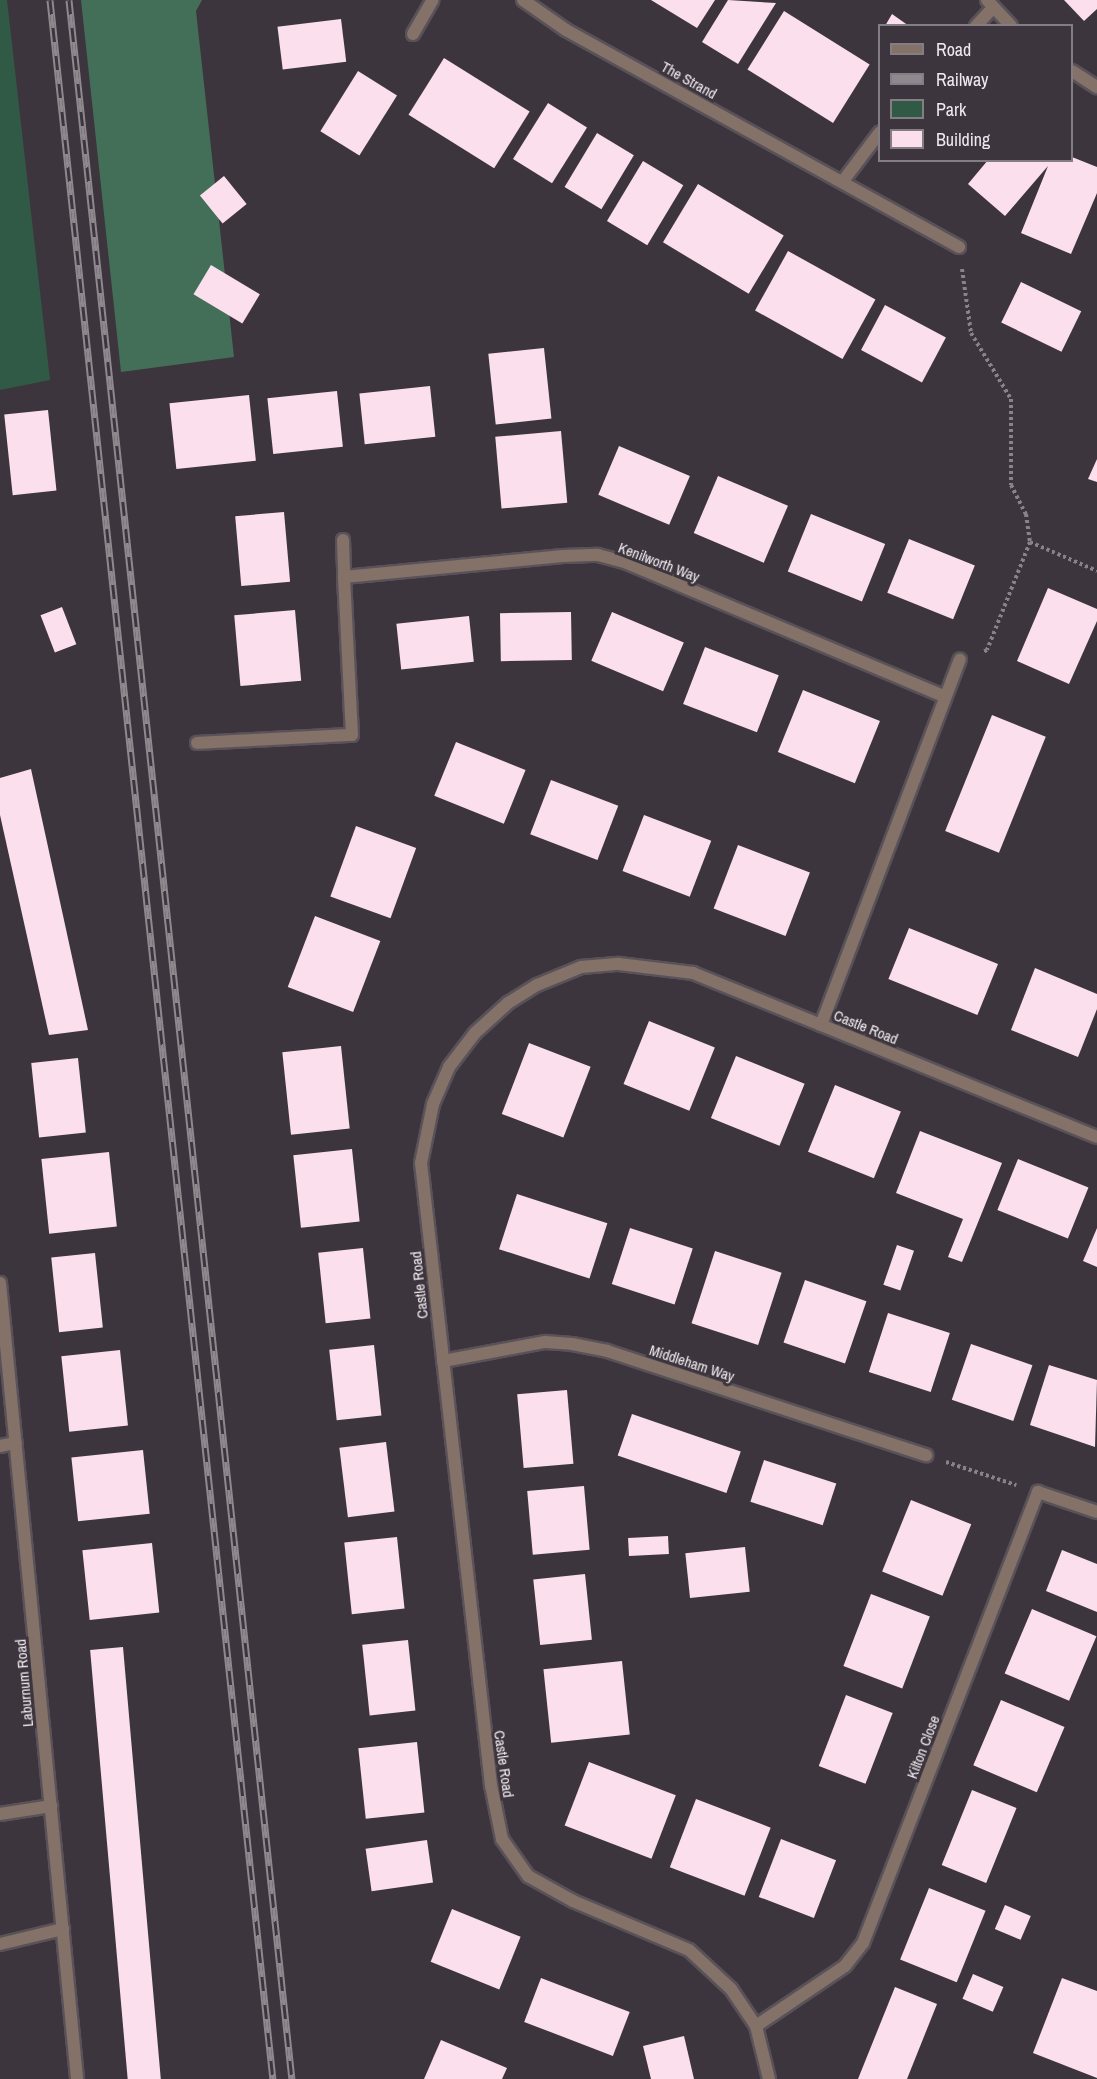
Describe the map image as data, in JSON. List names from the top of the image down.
{
  "streets": {
    "street": [
      "The Strand",
      "Kenilworth Way",
      "Castle Road",
      "Middleham Way",
      "Laburnum Road",
      "Kilton Close"
    ]
  },
  "crossings": [
    ["Castle Road", "Middleham Way"],
    ["Castle Road", "Kilton Close"]
  ],
  "legend": [
    "Road",
    "Railway",
    "Park",
    "Building"
  ]
}
